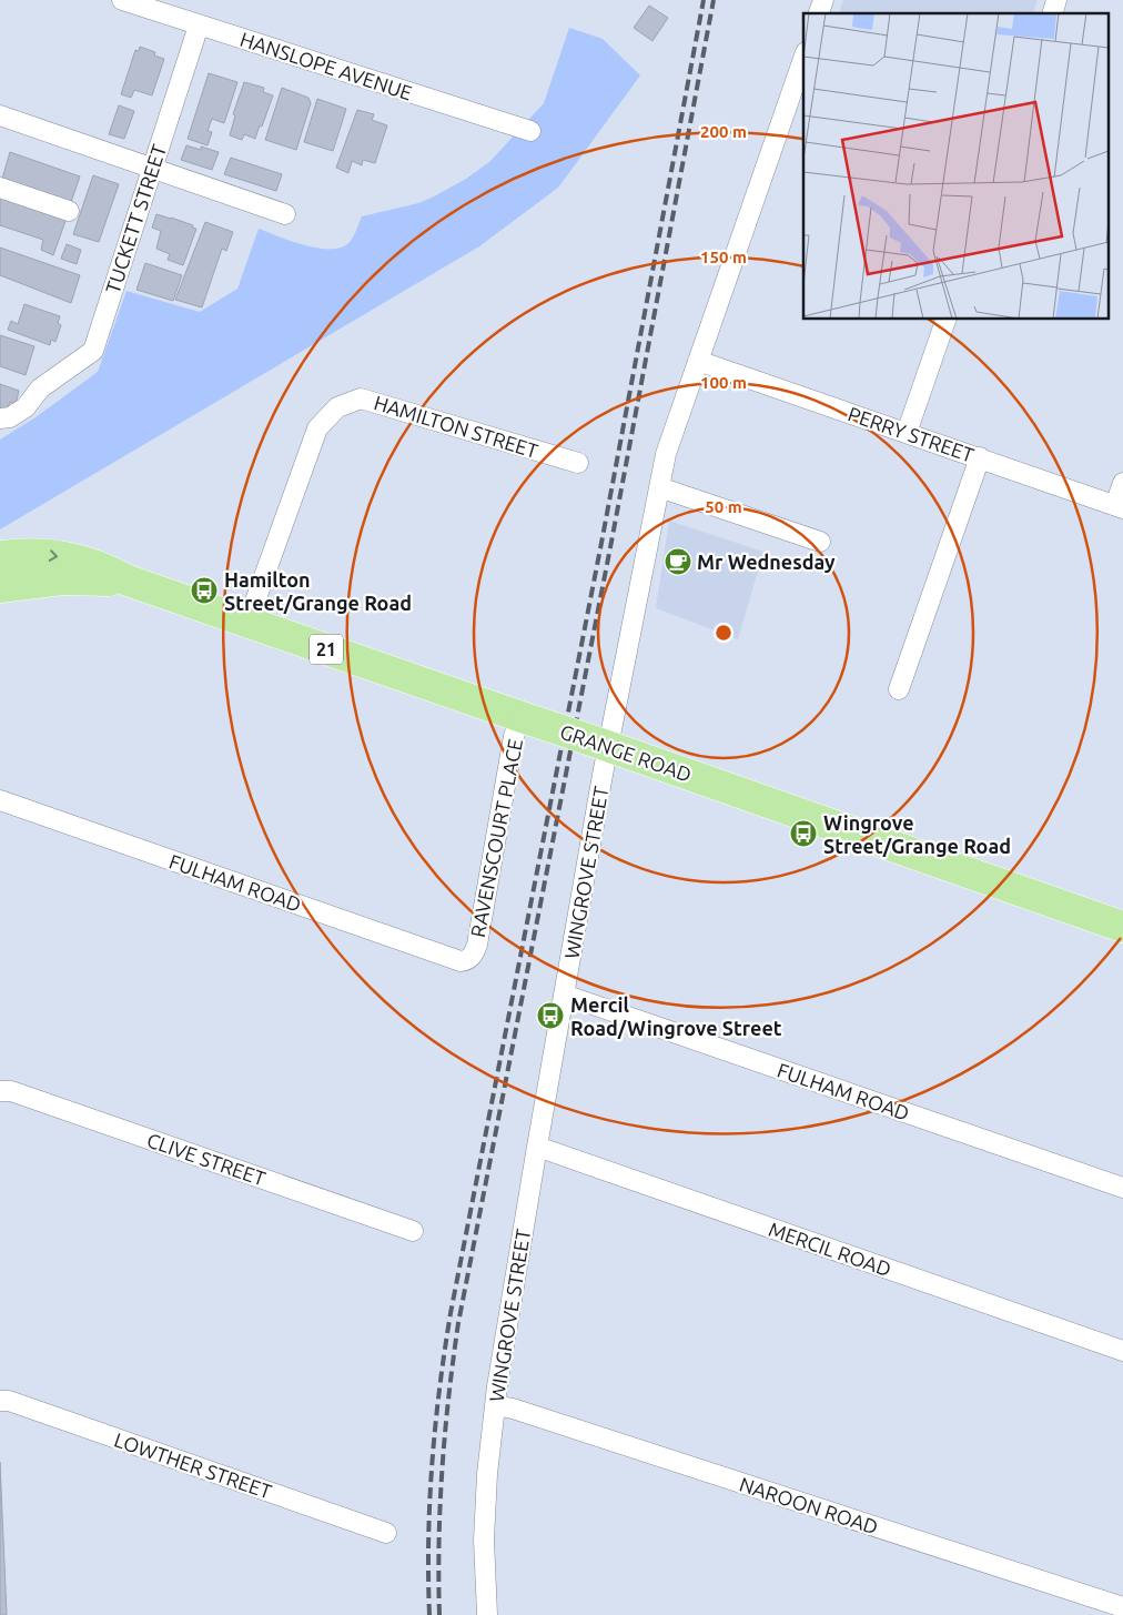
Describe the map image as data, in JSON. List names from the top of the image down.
{
  "streets": {
    "main road": ["21", "GRANGE ROAD"],
    "street": [
      "HANSLOPE AVENUE",
      "TUCKETT STREET",
      "HAMILTON STREET",
      "PERRY STREET",
      "RAVENSCOURT PLACE",
      "WINGROVE STREET",
      "FULHAM ROAD",
      "CLIVE STREET",
      "MERCIL ROAD",
      "LOWTHER STREET",
      "NAROON ROAD"
    ]
  },
  "crossings": [
    ["HANSLOPE AVENUE", "TUCKETT STREET"],
    ["HAMILTON STREET", "GRANGE ROAD"],
    ["PERRY STREET", "WINGROVE STREET"],
    ["GRANGE ROAD", "RAVENSCOURT PLACE"],
    ["GRANGE ROAD", "WINGROVE STREET"],
    ["RAVENSCOURT PLACE", "FULHAM ROAD"],
    ["WINGROVE STREET", "FULHAM ROAD"],
    ["WINGROVE STREET", "MERCIL ROAD"],
    ["WINGROVE STREET", "NAROON ROAD"]
  ],
  "places": {
    "cafe": ["Mr Wednesday"],
    "bus stop": ["Hamilton Street/Grange Road", "Wingrove Street/Grange Road", "Mercil Road/Wingrove Street"]
  },
  "rings": [
    "200 m",
    "150 m",
    "100 m",
    "50 m"
  ]
}
